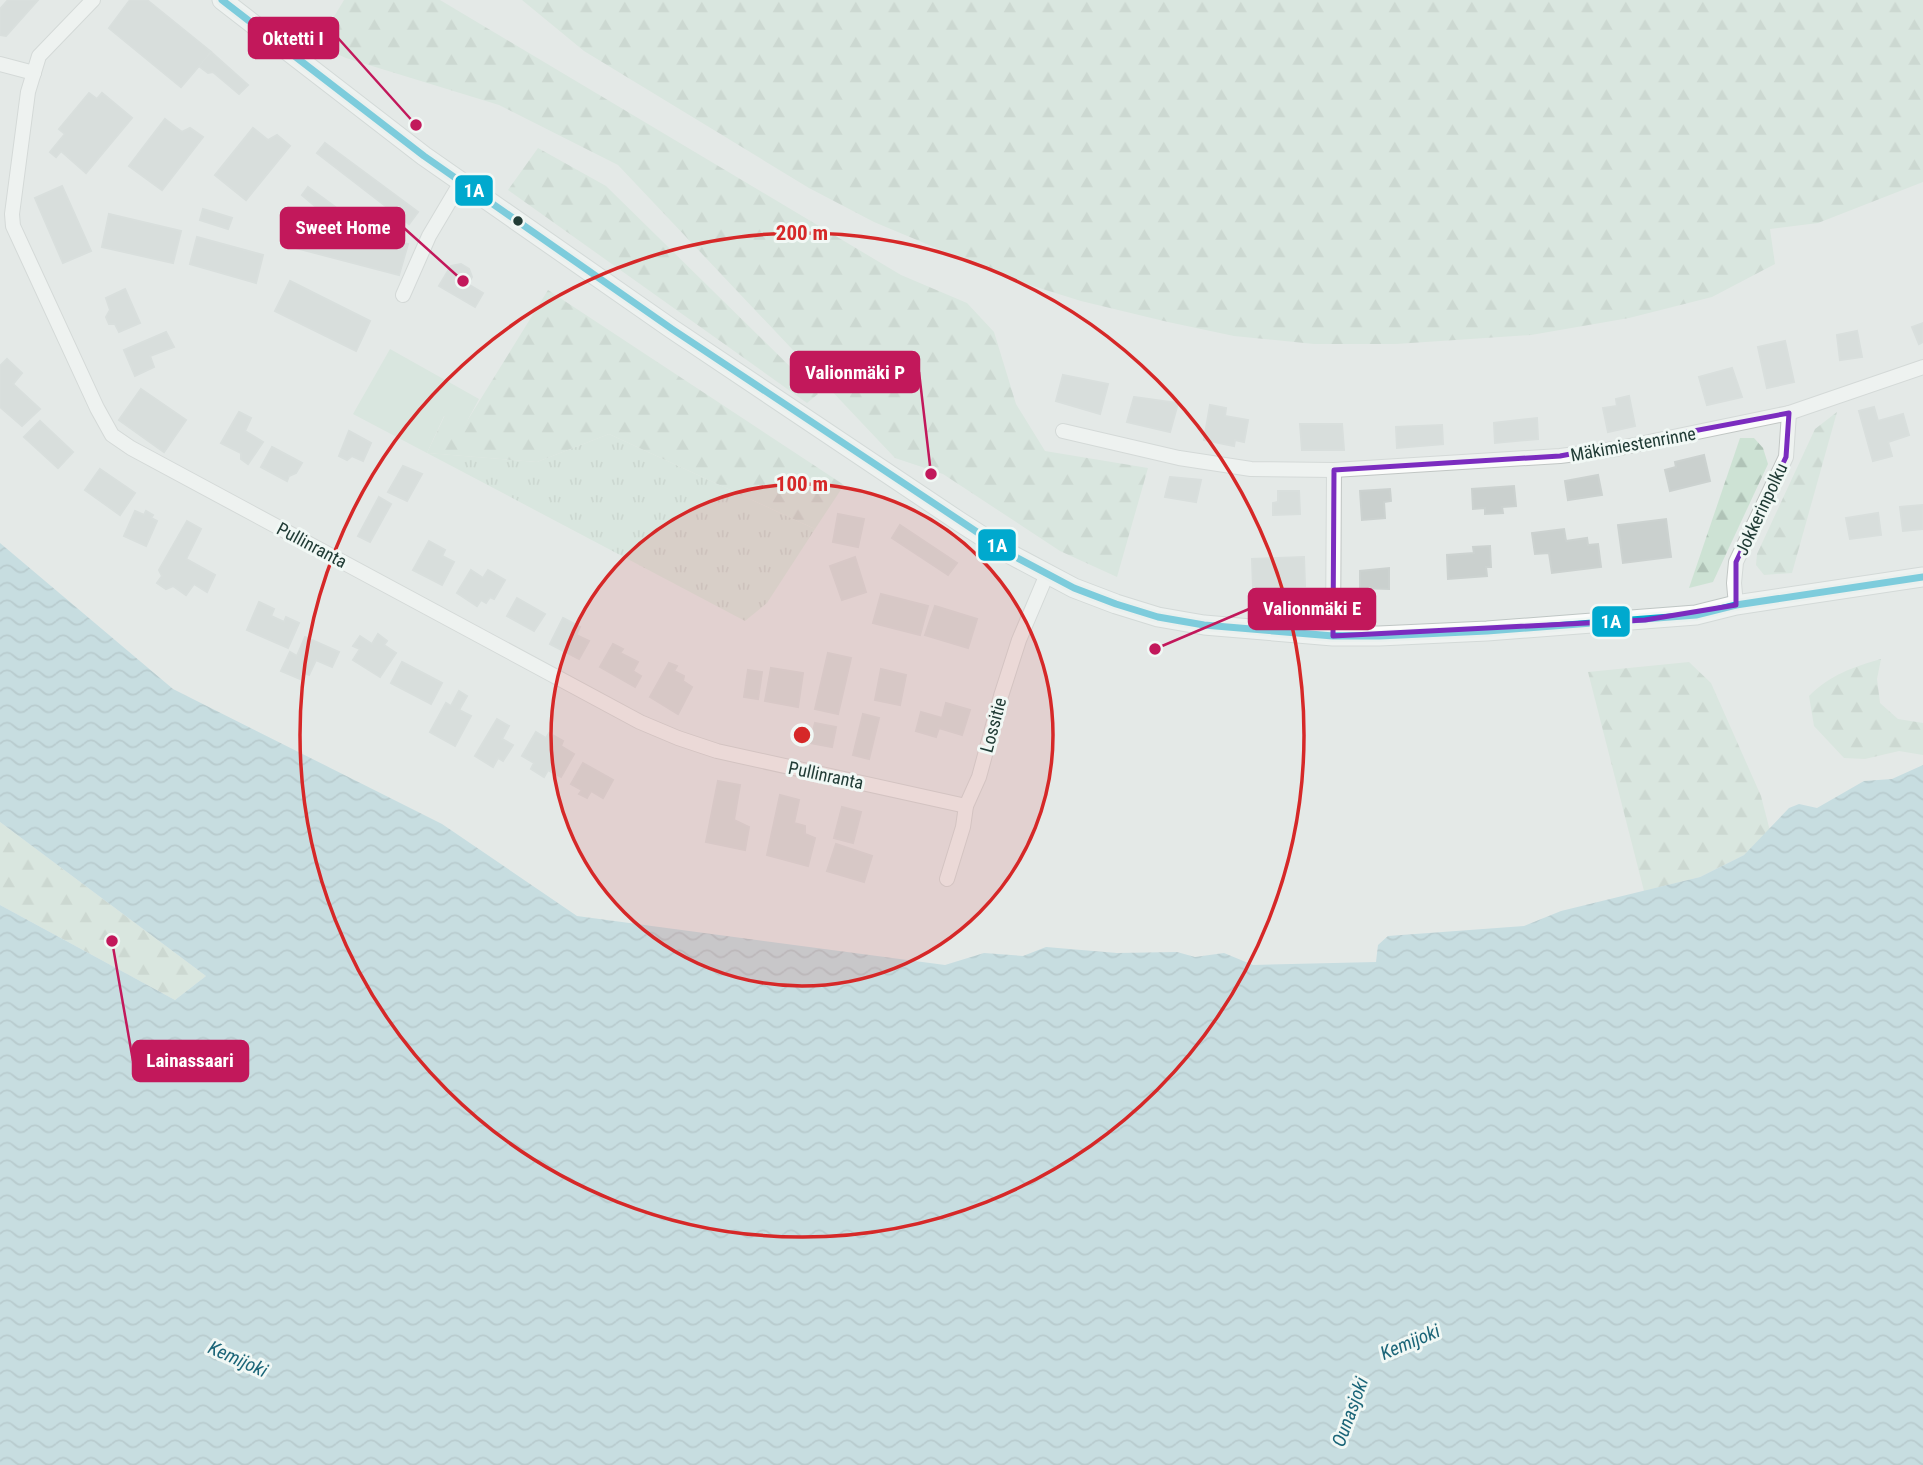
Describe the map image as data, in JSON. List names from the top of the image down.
{
  "streets": {
    "street": [
      "Mäkimiestenrinne",
      "Jokkerinpolku",
      "Pullinranta",
      "Lossitie"
    ]
  },
  "crossings": [
    ["Mäkimiestenrinne", "Jokkerinpolku"],
    ["Pullinranta", "Lossitie"]
  ],
  "water": ["Kemijoki", "Ounasjoki"],
  "places": [
    "Oktetti I",
    "Sweet Home",
    "Valionmäki P",
    "Valionmäki E",
    "Lainassaari"
  ],
  "lines": ["transit line 1A"],
  "rings": ["200 m", "100 m"]
}
